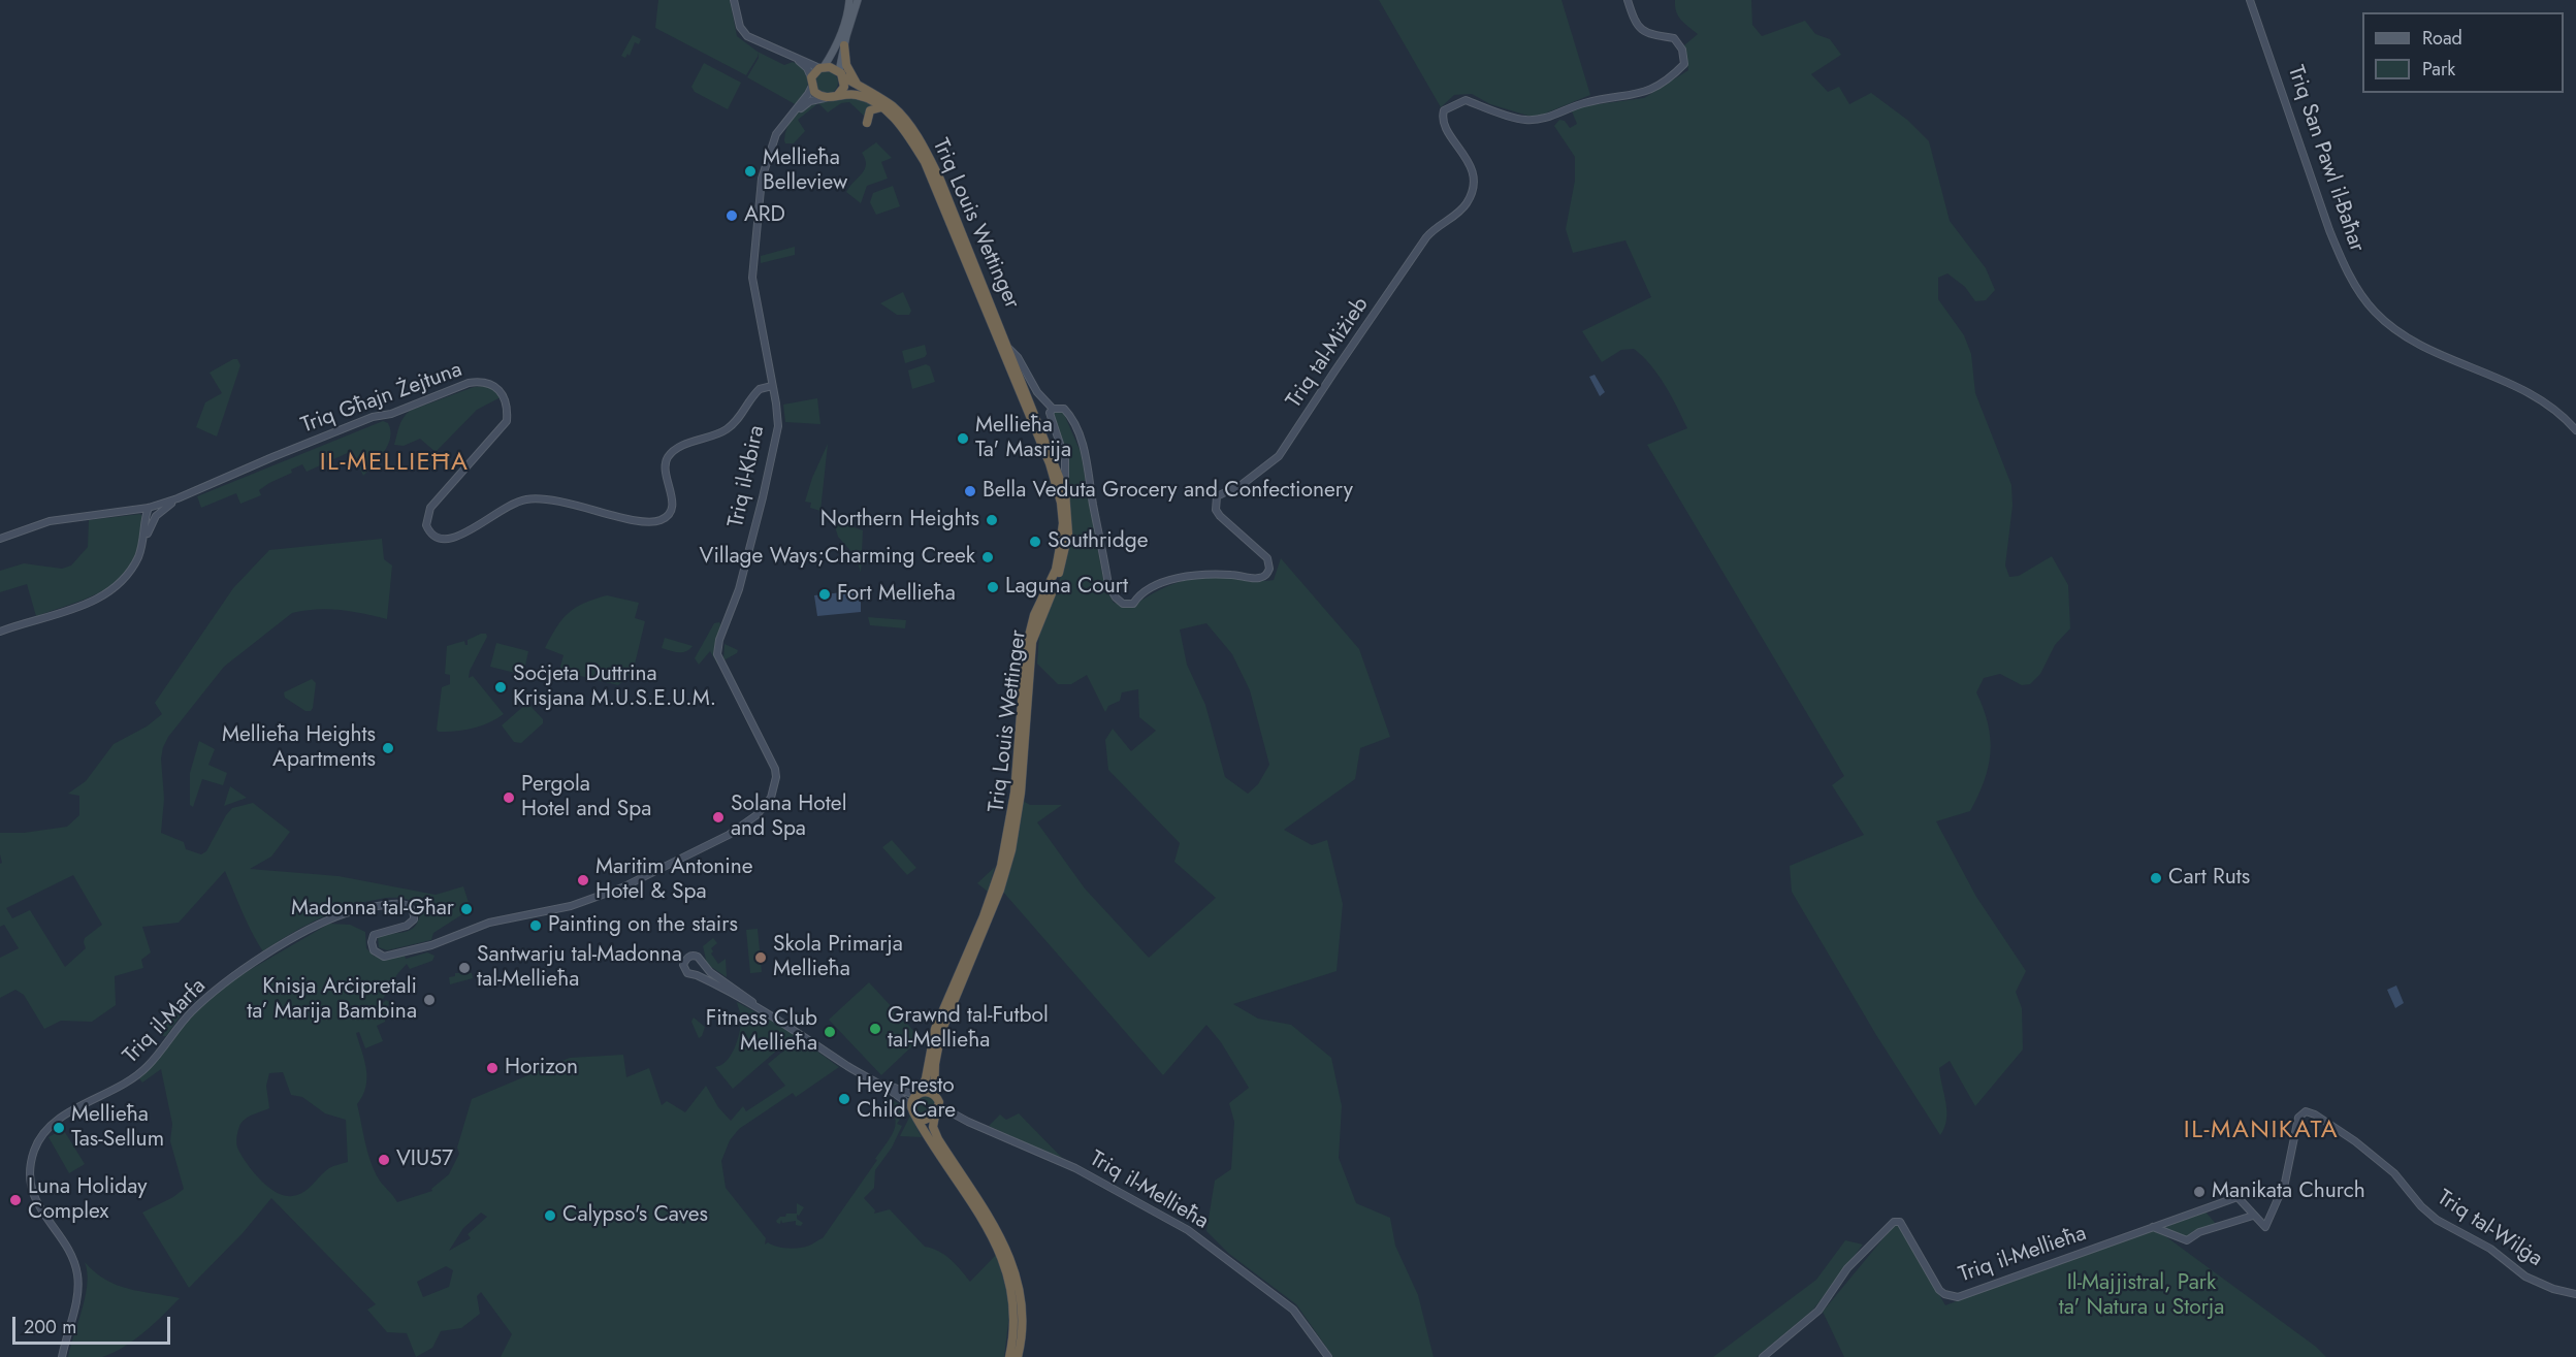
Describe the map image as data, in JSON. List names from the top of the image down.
{
  "streets": {
    "highway": ["Triq Louis Wettinger"],
    "main road": [
      "Triq San Pawl il-Baħar",
      "Triq tal-Miżieb",
      "Triq Għajn Żejtuna",
      "Triq il-Kbira",
      "Triq il-Marfa",
      "Triq il-Mellieħa",
      "Triq tal-Wilġa"
    ]
  },
  "crossings": [
    ["Triq Louis Wettinger", "Triq tal-Miżieb"],
    ["Triq Louis Wettinger", "Triq il-Kbira"],
    ["Triq Louis Wettinger", "Triq il-Mellieħa"],
    ["Triq Għajn Żejtuna", "Triq il-Kbira"],
    ["Triq il-Kbira", "Triq il-Marfa"],
    ["Triq il-Mellieħa", "Triq tal-Wilġa"]
  ],
  "districts": ["IL-MELLIEĦA", "IL-MANIKATA"],
  "parks": ["Il-Majjistral, Park ta' Natura u Storja"],
  "places": [
    "Mellieħa Belleview",
    "ARD",
    "Mellieħa Ta' Masrija",
    "Bella Veduta Grocery and Confectionery",
    "Northern Heights",
    "Southridge",
    "Village Ways;Charming Creek",
    "Laguna Court",
    "Fort Mellieħa",
    "Soċjeta Duttrina Krisjana M.U.S.E.U.M.",
    "Mellieħa Heights Apartments",
    "Pergola Hotel and Spa",
    "Solana Hotel and Spa",
    "Cart Ruts",
    "Maritim Antonine Hotel & Spa",
    "Madonna tal-Għar",
    "Painting on the stairs",
    "Skola Primarja Mellieħa",
    "Santwarju tal-Madonna tal-Mellieħa",
    "Knisja Arċipretali ta’ Marija Bambina",
    "Grawnd tal-Futbol tal-Mellieħa",
    "Fitness Club Mellieħa",
    "Horizon",
    "Hey Presto Child Care",
    "Mellieħa Tas-Sellum",
    "VIU57",
    "Manikata Church",
    "Luna Holiday Complex",
    "Calypso's Caves"
  ],
  "legend": ["Road", "Park"],
  "scale_bar": "200 m"
}
